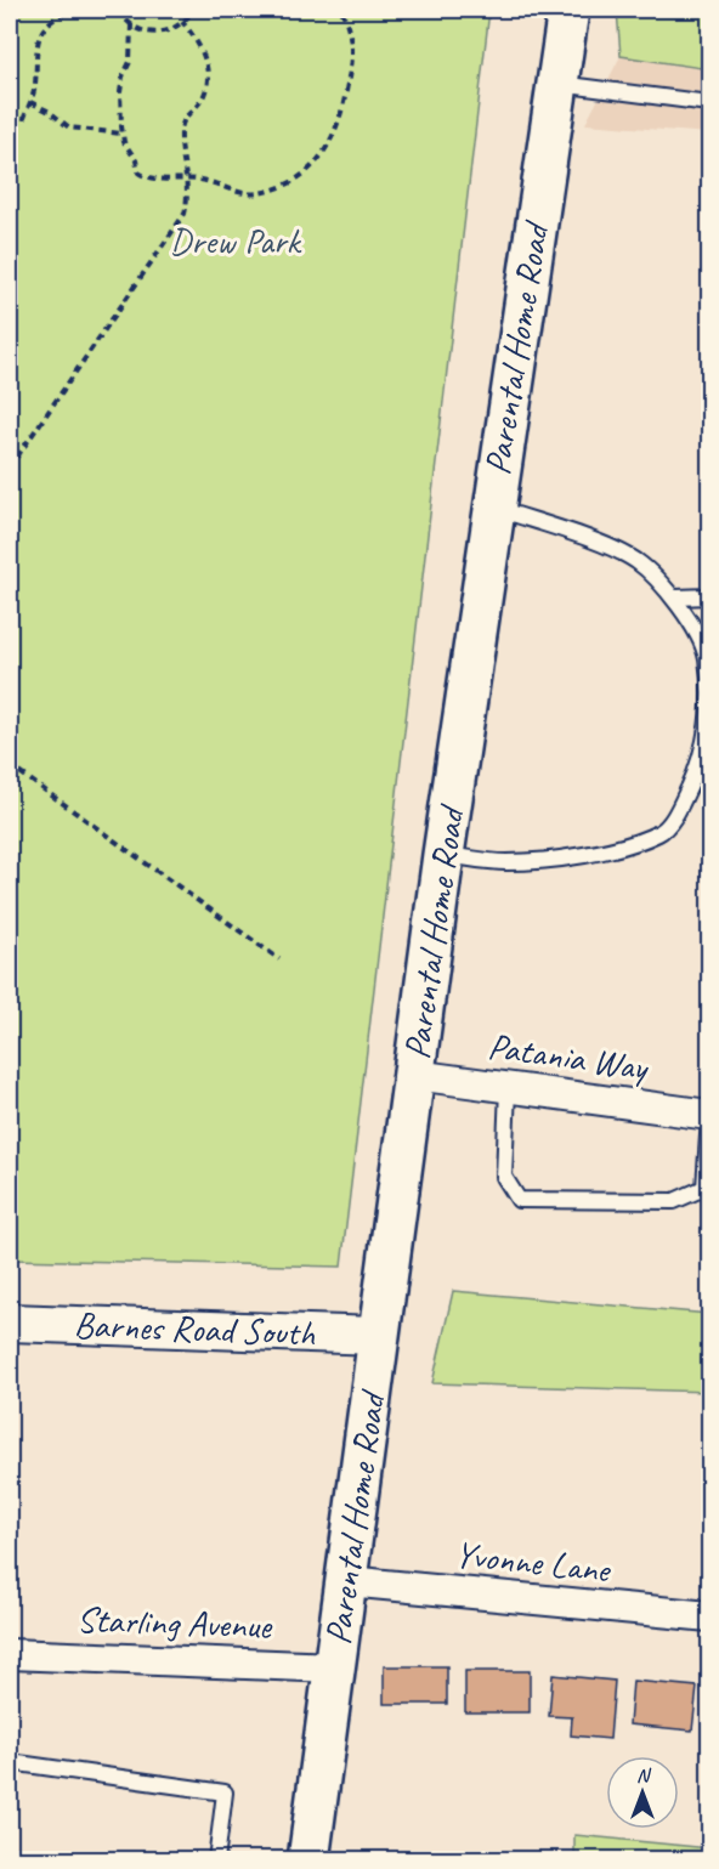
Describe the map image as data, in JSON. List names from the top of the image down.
{
  "streets": {
    "main road": ["Parental Home Road"],
    "street": [
      "Patania Way",
      "Barnes Road South",
      "Yvonne Lane",
      "Starling Avenue"
    ]
  },
  "crossings": [
    ["Parental Home Road", "Patania Way"],
    ["Parental Home Road", "Barnes Road South"],
    ["Parental Home Road", "Yvonne Lane"],
    ["Parental Home Road", "Starling Avenue"]
  ],
  "parks": ["Drew Park"],
  "north": "top"
}
